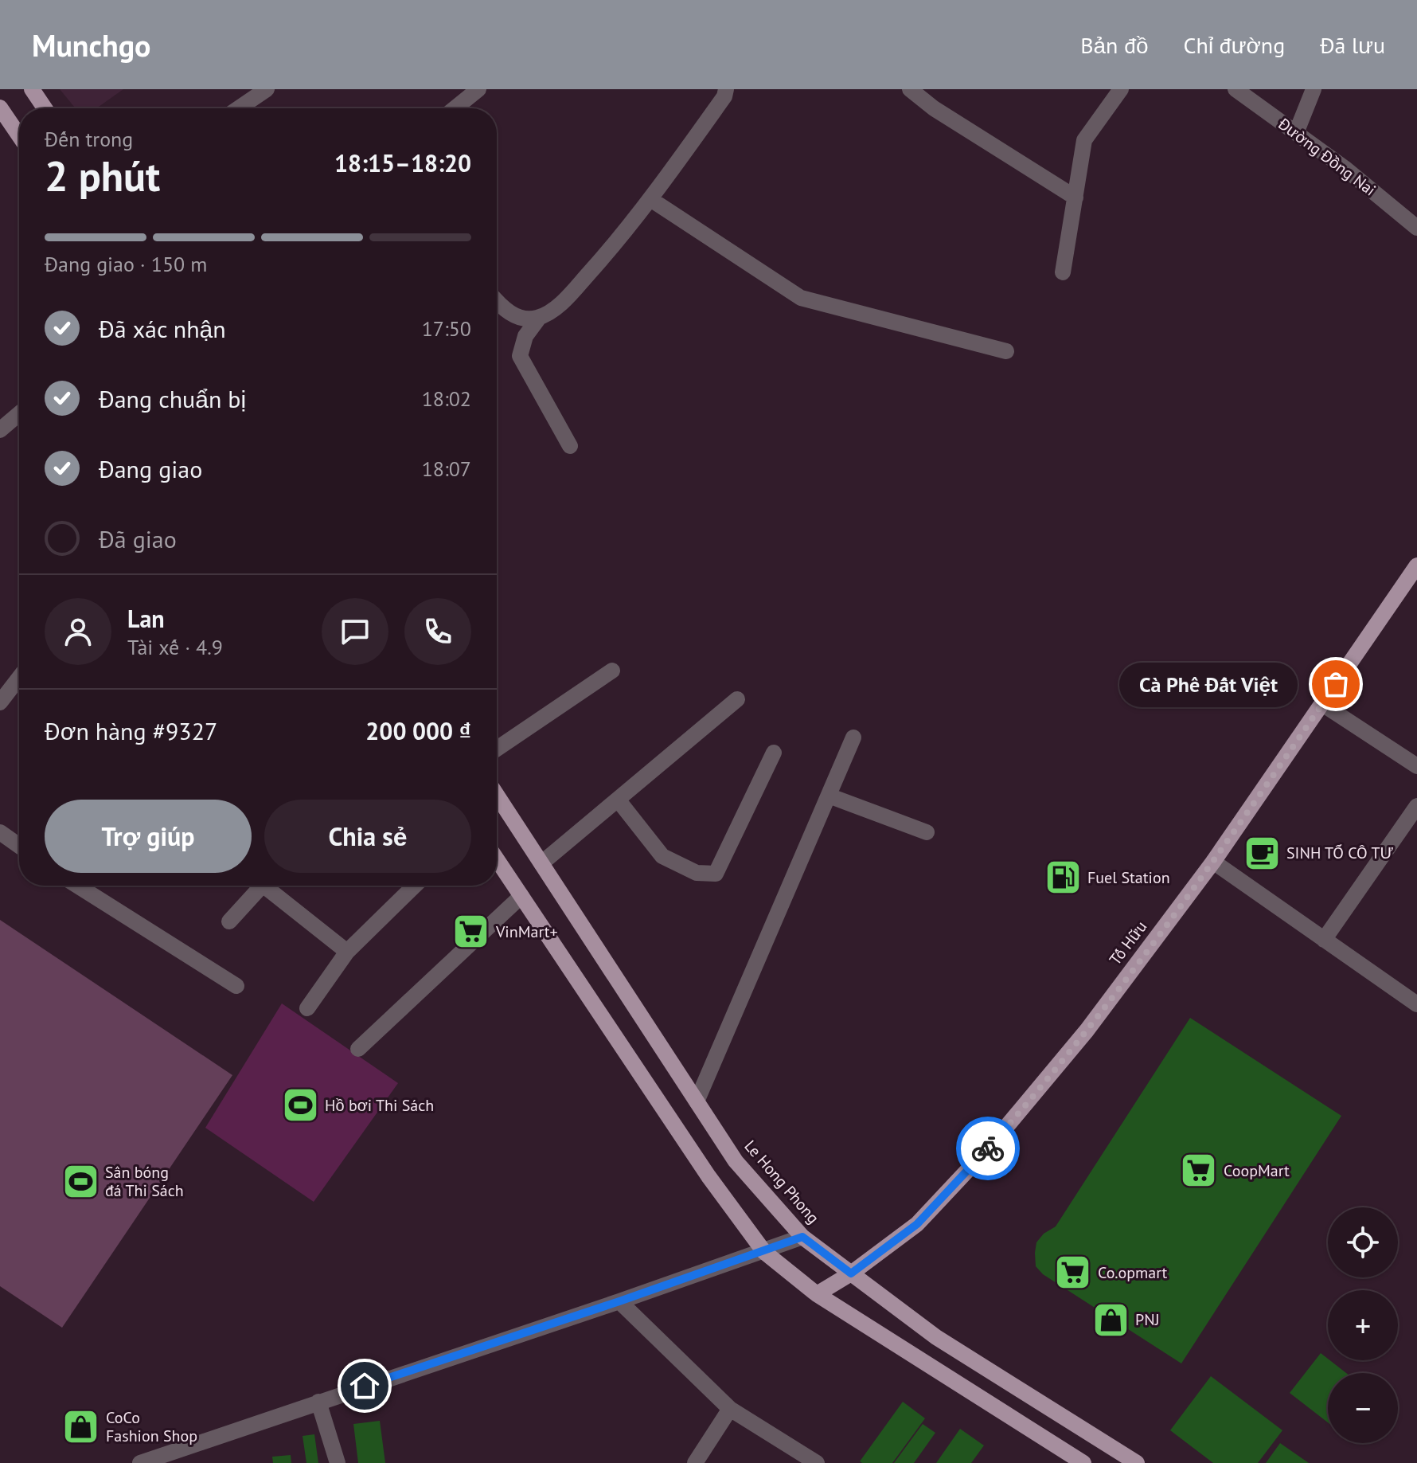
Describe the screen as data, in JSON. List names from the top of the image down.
{
  "streets": {
    "main road": ["Tố Hữu", "Le Hong Phong"],
    "street": ["Đường Đồng Nai"]
  },
  "crossings": [
    ["Tố Hữu", "Le Hong Phong"]
  ],
  "places": {
    "other": ["Cà Phê Đất Việt"],
    "cafe": ["SINH TỐ CÔ TƯ"],
    "fuel station": ["Fuel Station"],
    "supermarket": ["VinMart+", "CoopMart", "Co.opmart"],
    "sports": ["Hồ bơi Thi Sách", "Sân bóng đá Thi Sách"],
    "shop": ["PNJ", "CoCo Fashion Shop"]
  },
  "page": {
    "header": "Munchgo",
    "nav": ["Bản đồ", "Chỉ đường", "Đã lưu"],
    "heading": ["2 phút", "Đến trong", "18:15–18:20"],
    "panel": [
      "Lan",
      "Tài xế · 4.9",
      "Đơn hàng #9327",
      "200 000 ₫"
    ],
    "bar": "Đang giao · 150 m",
    "list": [
      ["Đã xác nhận", "17:50"],
      ["Đang chuẩn bị", "18:02"],
      ["Đang giao", "18:07"],
      "Đã giao"
    ],
    "bubble": "Cà Phê Đất Việt",
    "buttons": ["Trợ giúp", "Chia sẻ"],
    "map_buttons": ["+", "−"]
  }
}
